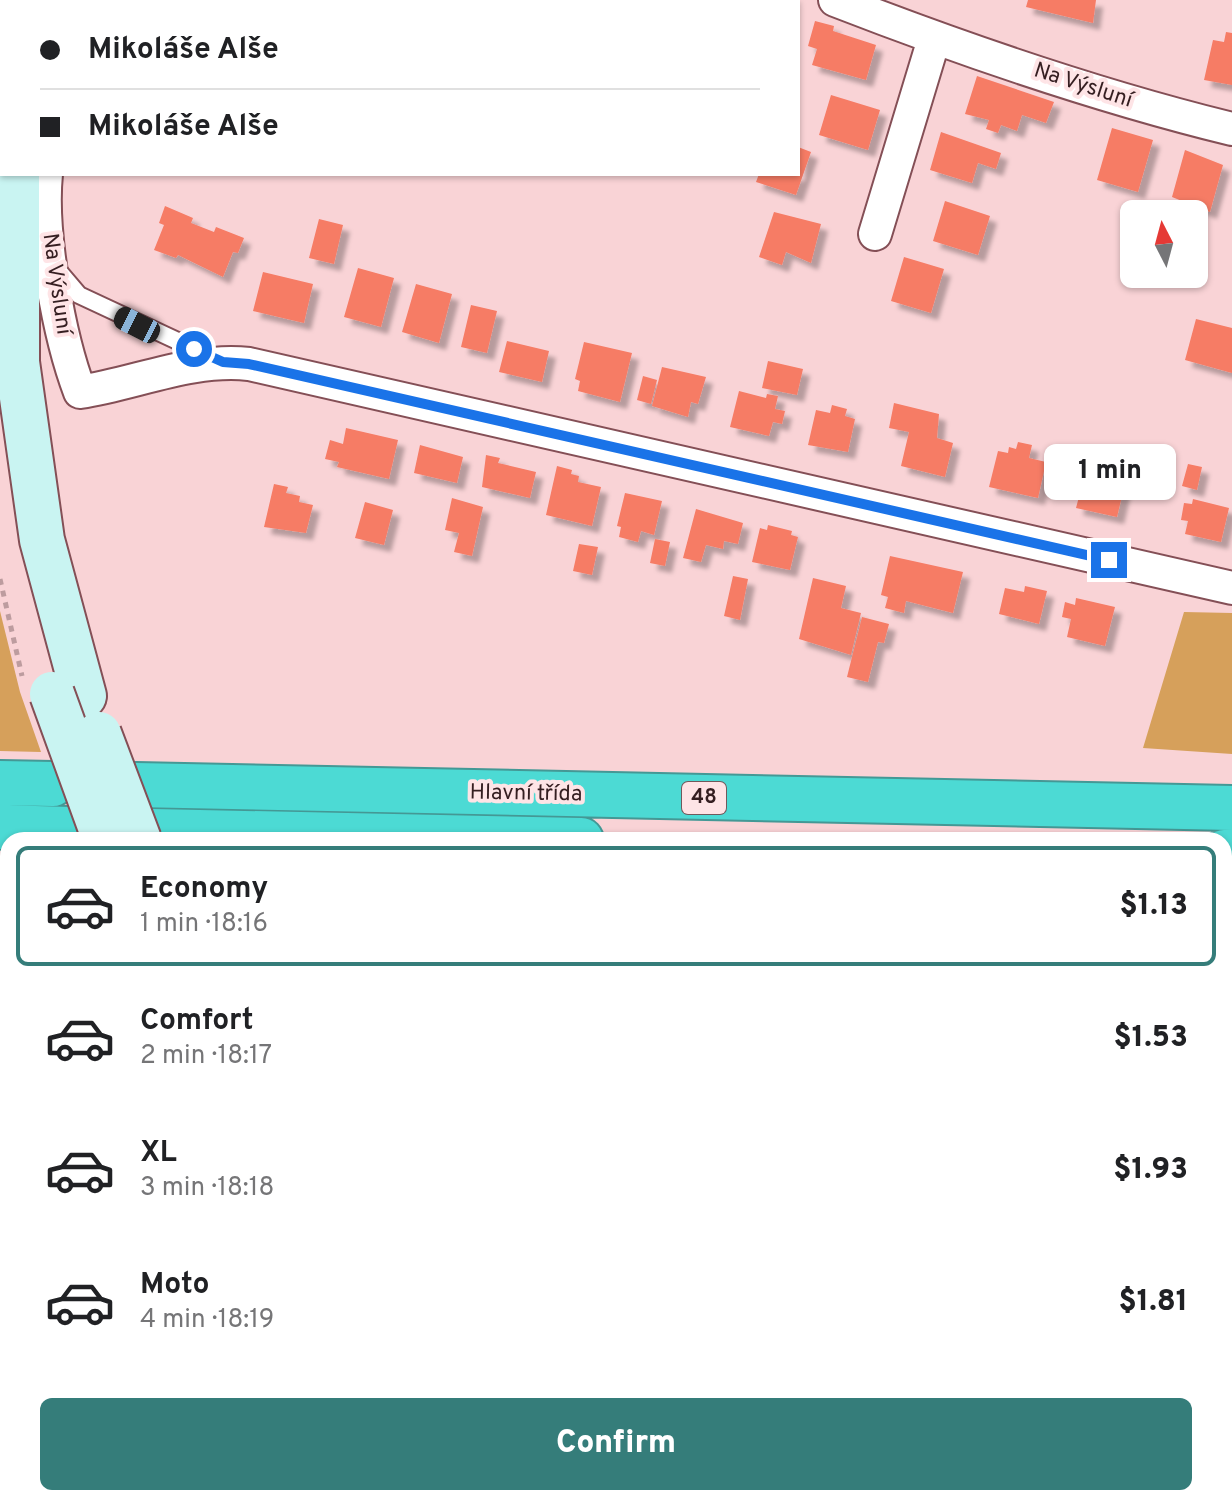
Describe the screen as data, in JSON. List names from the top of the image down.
{
  "streets": {
    "highway": ["Hlavní třída", "48"],
    "street": ["Na Výsluní"]
  },
  "north": "top",
  "page": {
    "banner": ["Mikoláše Alše", "Mikoláše Alše"],
    "bubble": "1 min",
    "list": [
      {
        "name": "Economy",
        "note": "1 min · 18:16",
        "value": "$1.13"
      },
      {
        "name": "Comfort",
        "note": "2 min · 18:17",
        "value": "$1.53"
      },
      {
        "name": "XL",
        "note": "3 min · 18:18",
        "value": "$1.93"
      },
      {
        "name": "Moto",
        "note": "4 min · 18:19",
        "value": "$1.81"
      }
    ],
    "buttons": "Confirm"
  }
}
